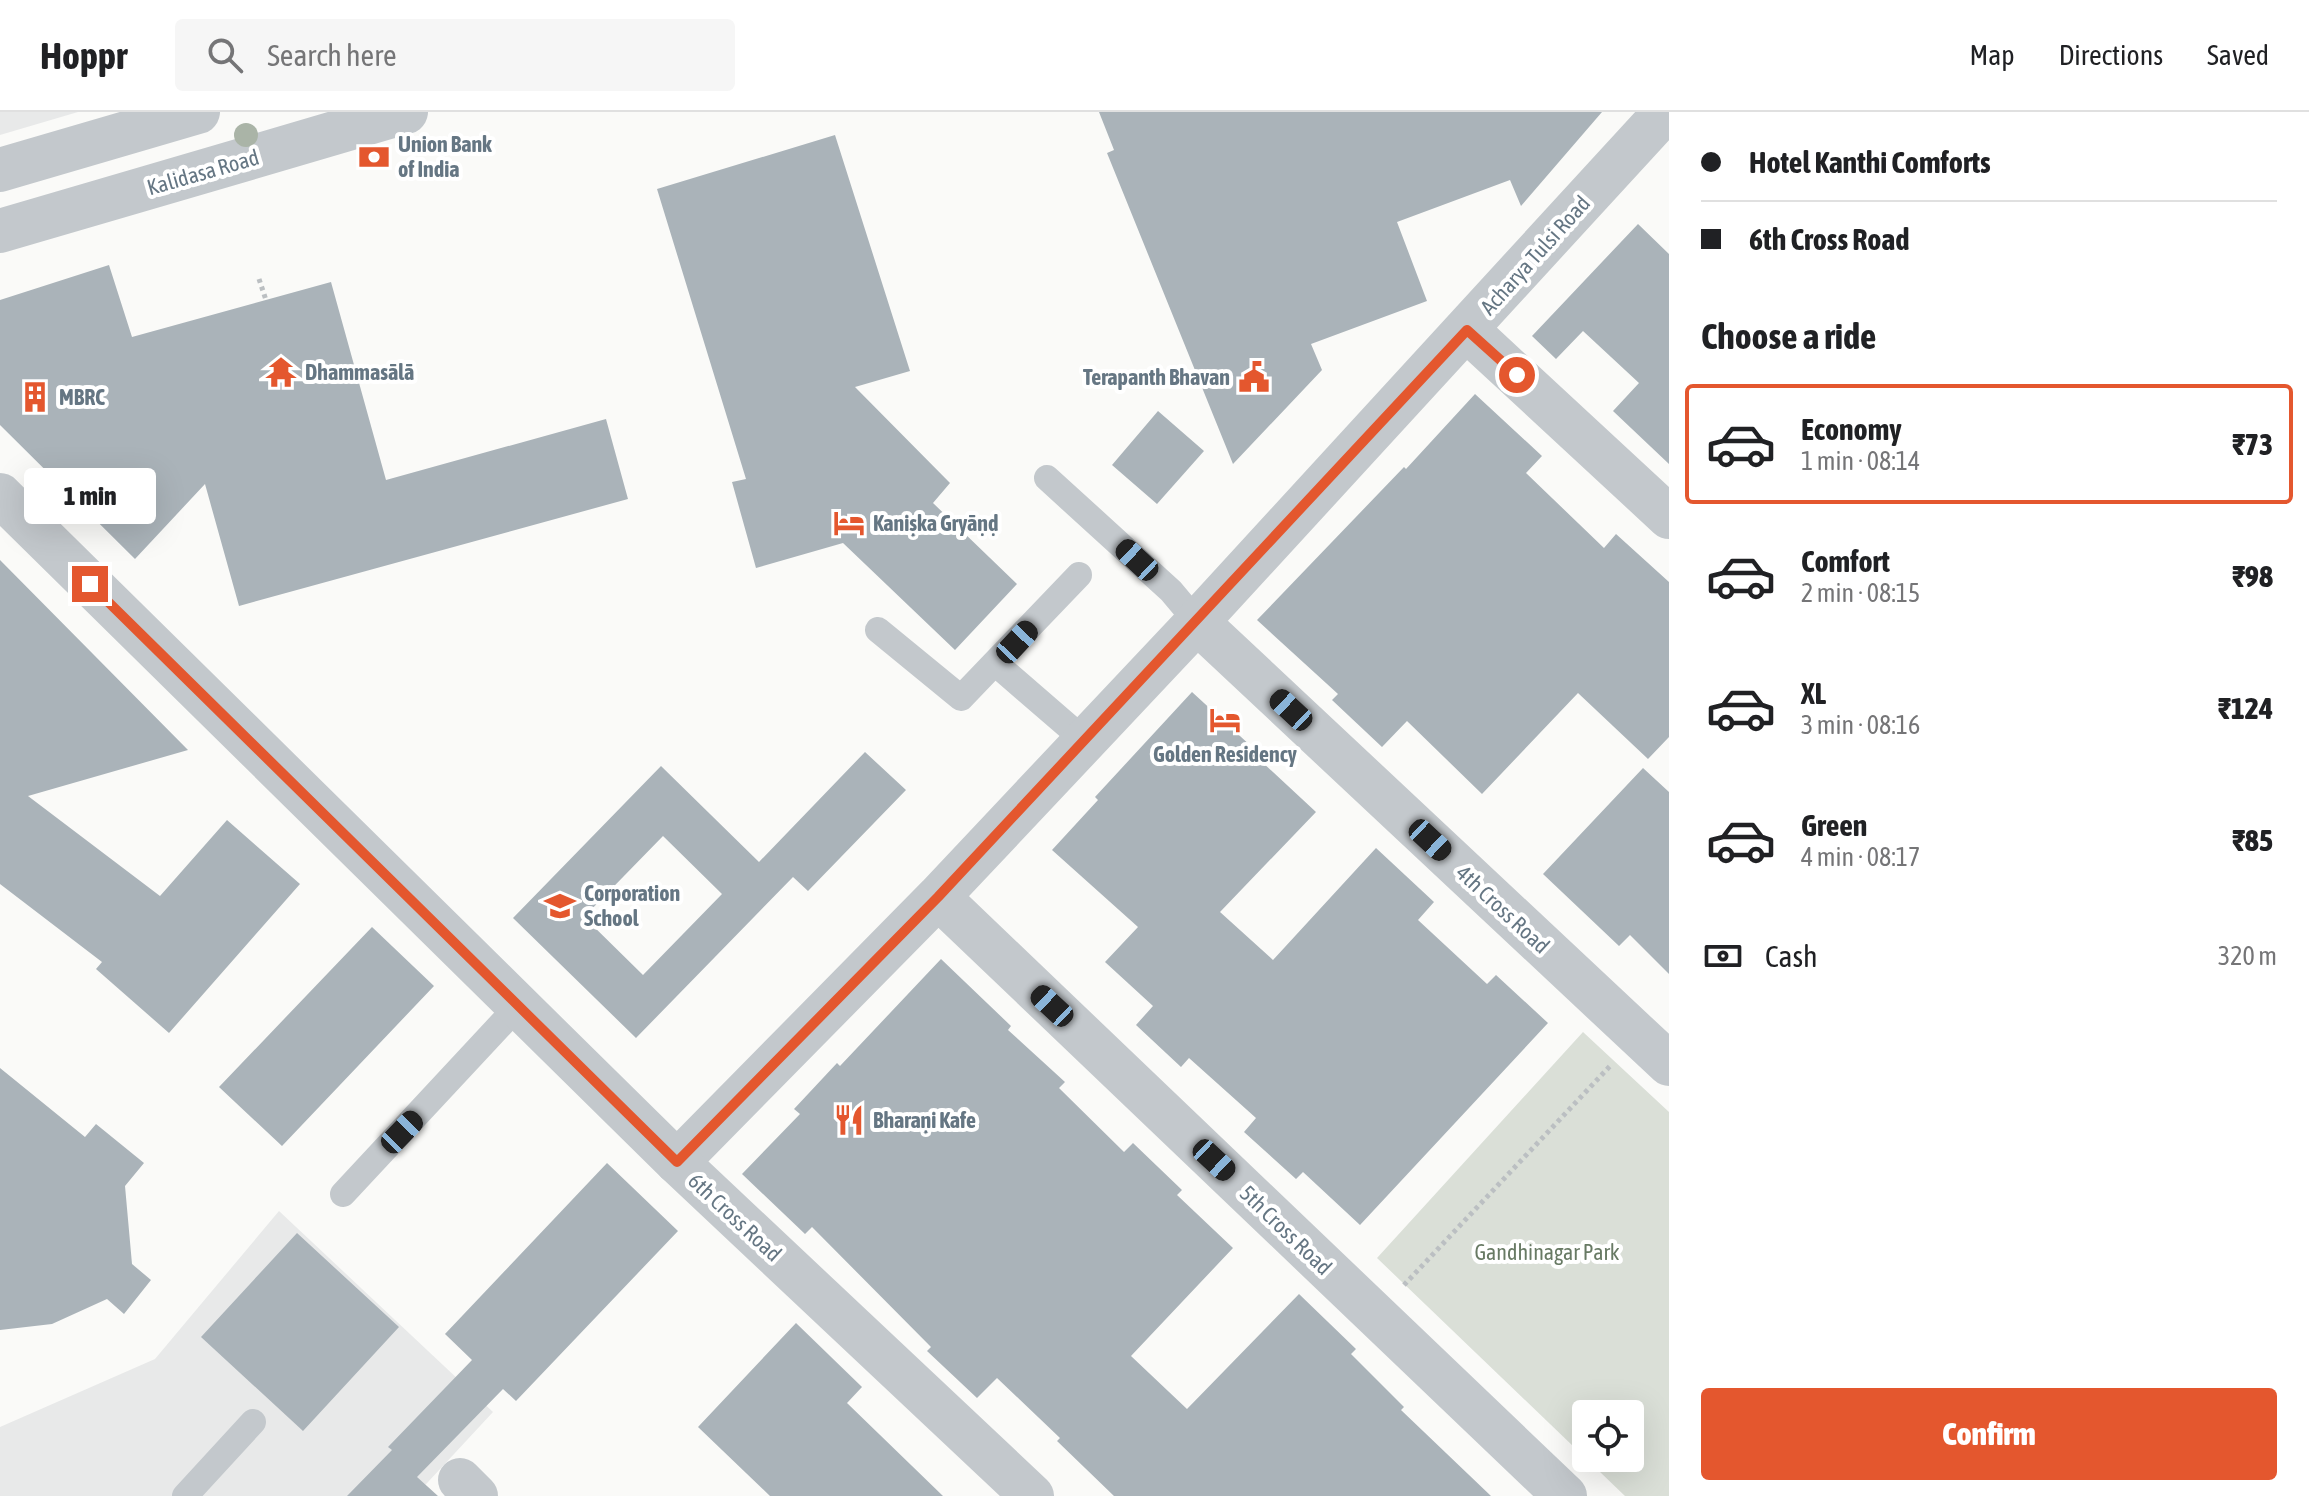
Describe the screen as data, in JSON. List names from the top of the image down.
{
  "streets": {
    "street": [
      "Kalidasa Road",
      "Acharya Tulsi Road",
      "4th Cross Road",
      "6th Cross Road",
      "5th Cross Road"
    ]
  },
  "crossings": [
    ["Acharya Tulsi Road", "4th Cross Road"],
    ["Acharya Tulsi Road", "6th Cross Road"],
    ["Acharya Tulsi Road", "5th Cross Road"]
  ],
  "parks": ["Gandhinagar Park"],
  "places": {
    "bank": ["Union Bank of India"],
    "temple": ["Dhammasālā"],
    "public building": ["Terapanth Bhavan"],
    "building": ["MBRC"],
    "hotel": ["Kaniṣka Gryāṇḍ", "Golden Residency"],
    "school or university": ["Corporation School"],
    "restaurant": ["Bharaṇi Kafe"]
  },
  "page": {
    "header": "Hoppr",
    "search": "Search here",
    "nav": ["Map", "Directions", "Saved"],
    "banner": ["Hotel Kanthi Comforts", "6th Cross Road"],
    "heading": "Choose a ride",
    "list": [
      {
        "name": "Economy",
        "note": "1 min · 08:14",
        "value": "₹73"
      },
      {
        "name": "Comfort",
        "note": "2 min · 08:15",
        "value": "₹98"
      },
      {
        "name": "XL",
        "note": "3 min · 08:16",
        "value": "₹124"
      },
      {
        "name": "Green",
        "note": "4 min · 08:17",
        "value": "₹85"
      }
    ],
    "bubble": "1 min",
    "pay": ["Cash", "320 m"],
    "buttons": "Confirm"
  }
}
